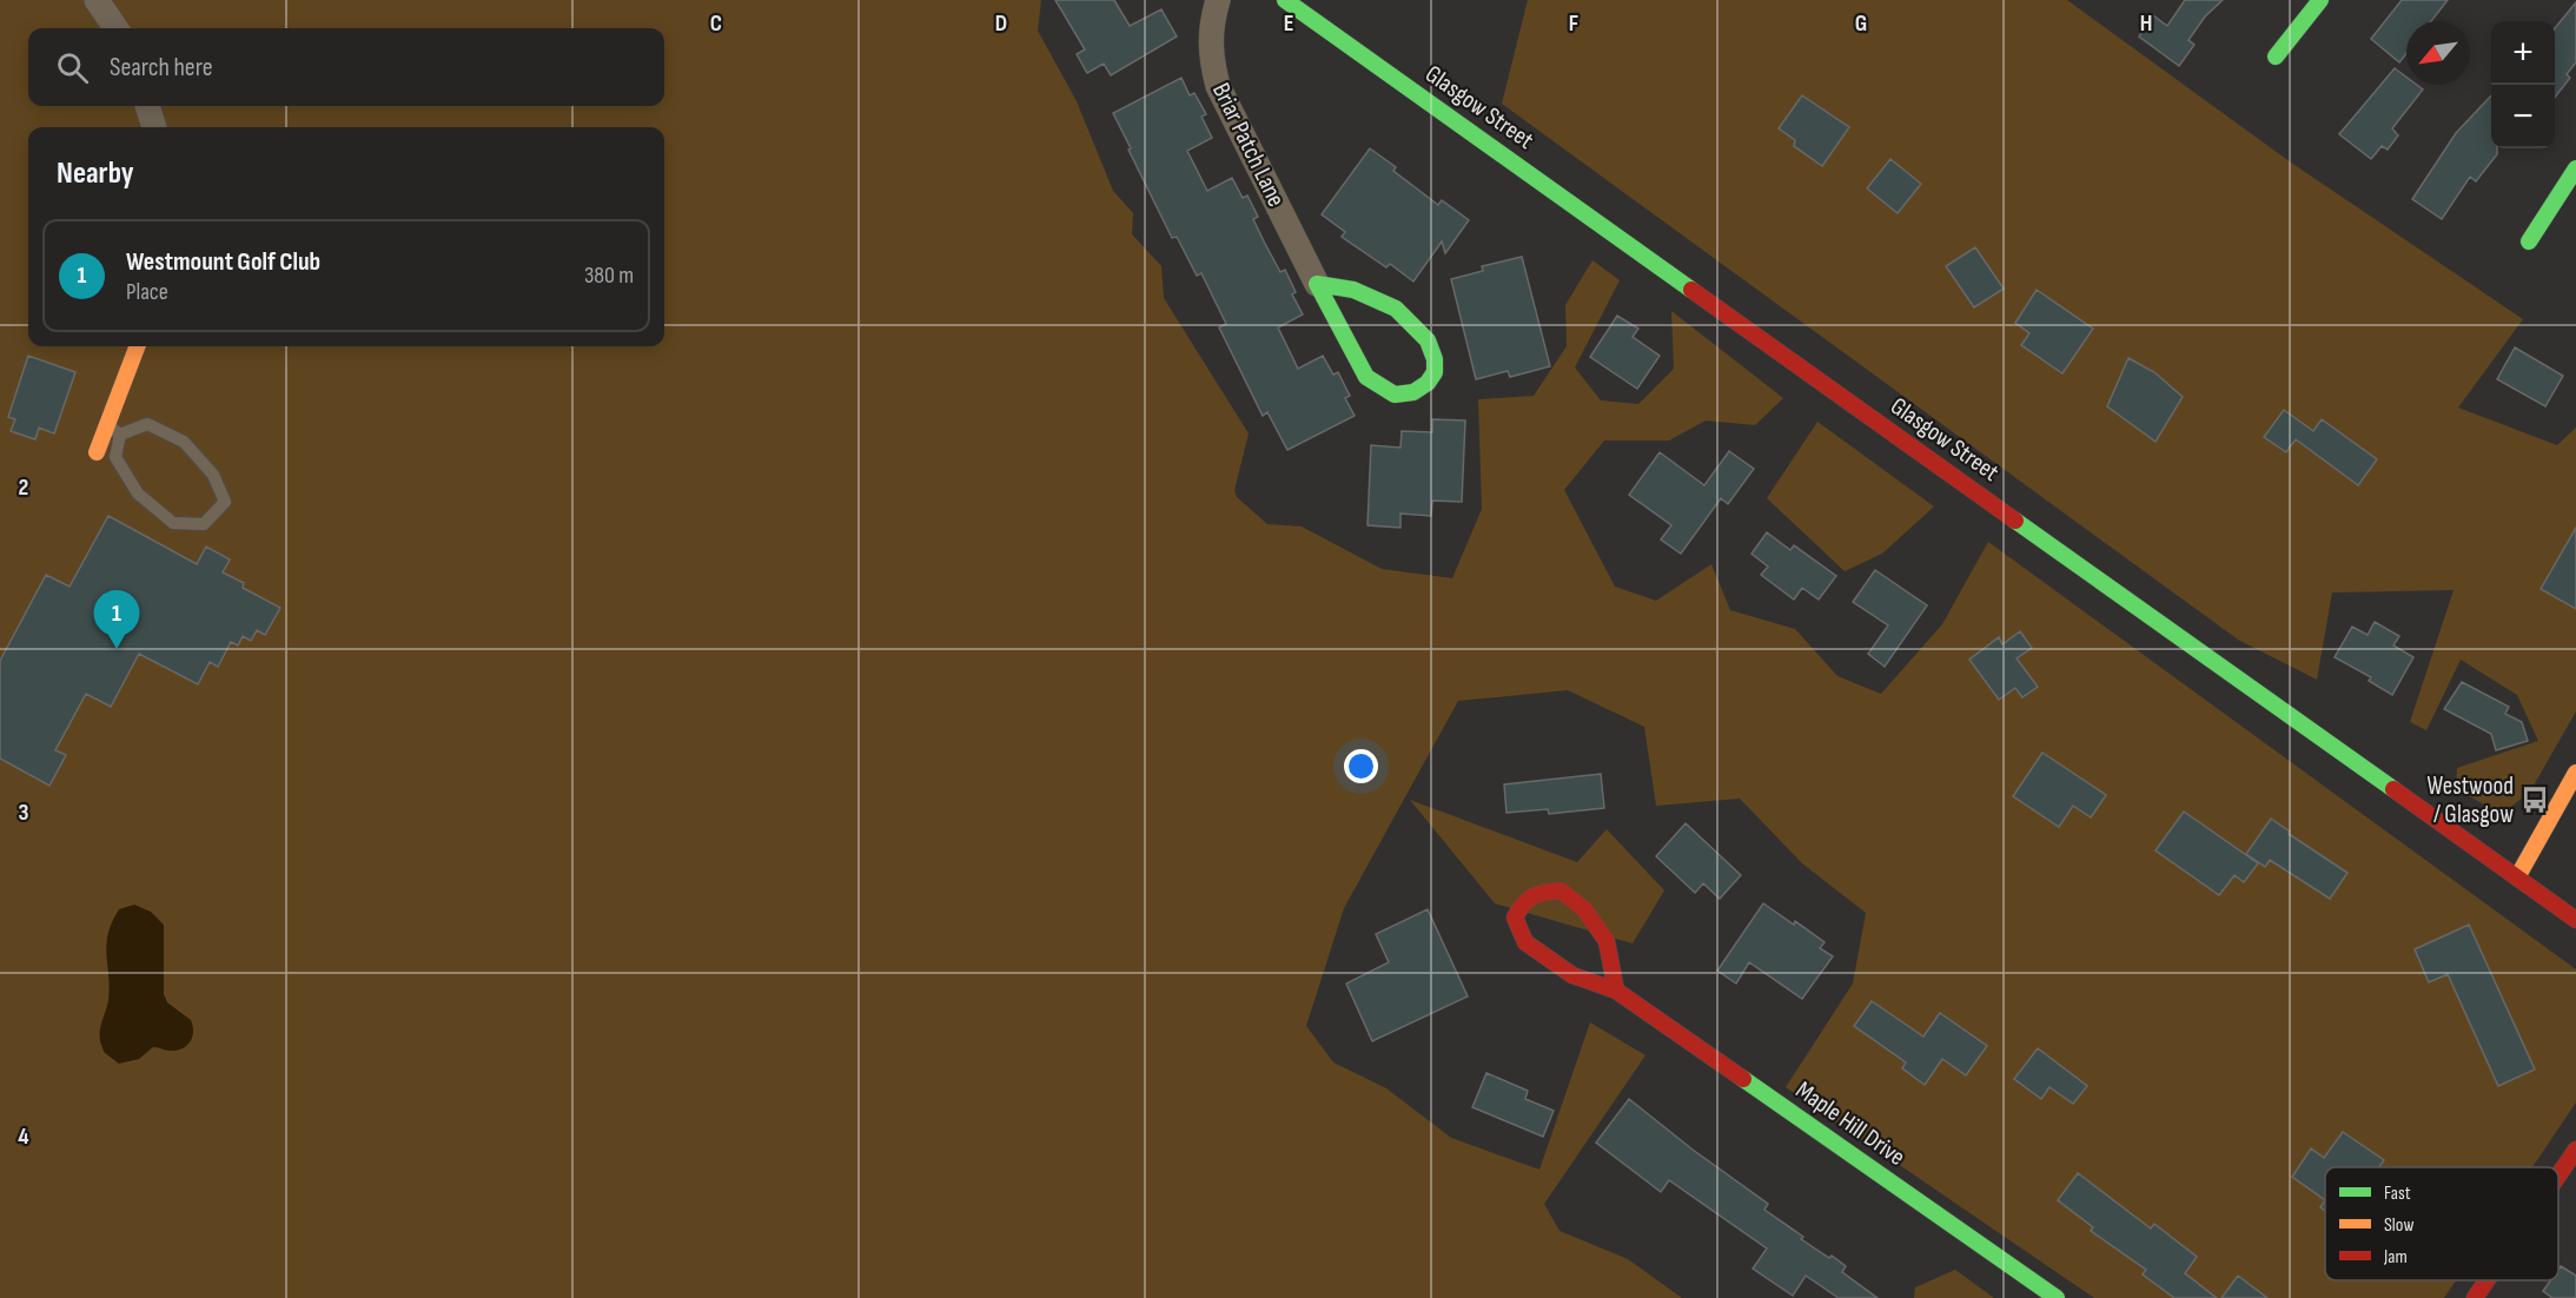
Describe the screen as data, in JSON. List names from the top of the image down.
{
  "streets": {
    "street": ["Glasgow Street", "Briar Patch Lane", "Maple Hill Drive"]
  },
  "places": {
    "bus stop": ["Westwood / Glasgow"]
  },
  "legend": ["Fast", "Slow", "Jam"],
  "north": "bottom left",
  "page": {
    "map_buttons": ["+", "−"],
    "search": "Search here",
    "heading": "Nearby",
    "list": [
      {
        "mark": "1",
        "name": "Westmount Golf Club",
        "note": "Place",
        "value": "380 m"
      }
    ],
    "pins": "1"
  },
  "grid": {
    "columns": [
      "C",
      "D",
      "E",
      "F",
      "G",
      "H"
    ],
    "rows": ["2", "3", "4"]
  }
}
